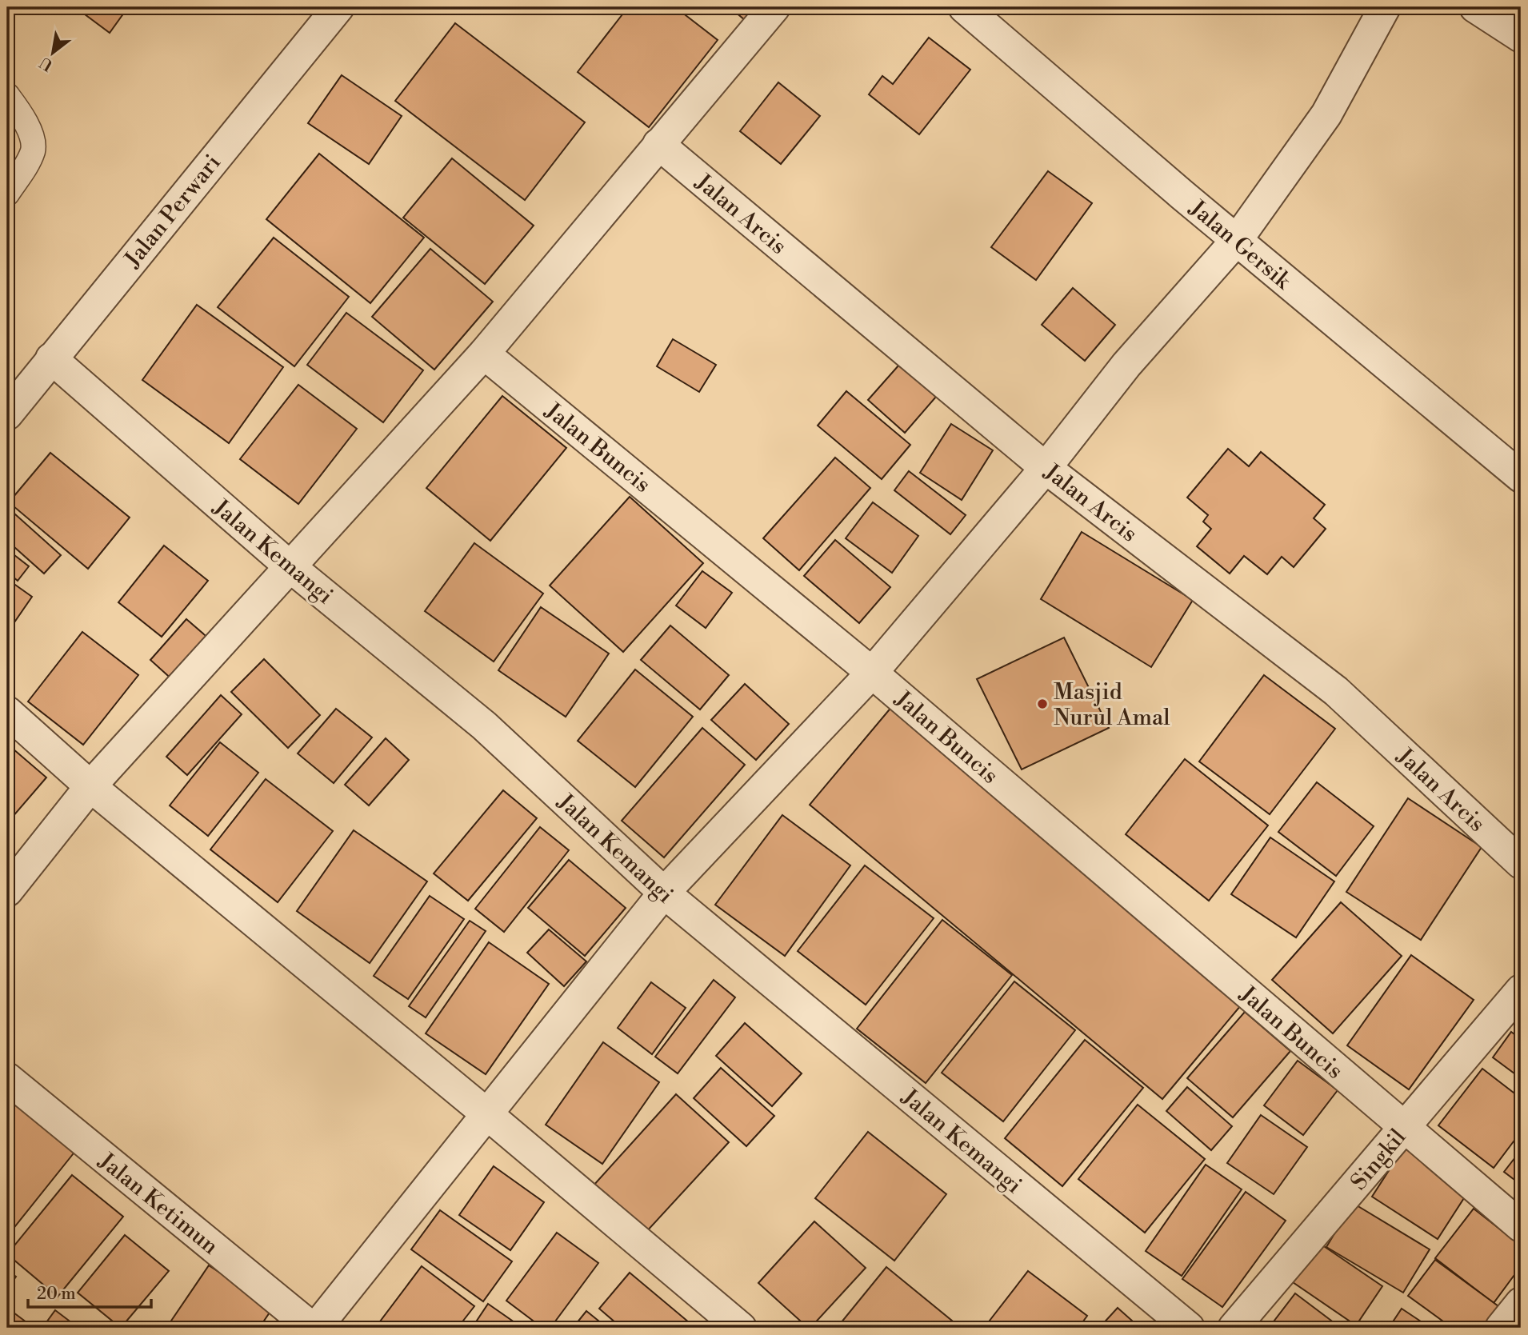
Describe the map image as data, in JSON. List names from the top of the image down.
{
  "streets": {
    "street": [
      "Jalan Perwari",
      "Jalan Arcis",
      "Jalan Gersik",
      "Jalan Buncis",
      "Jalan Kemangi",
      "Singkil",
      "Jalan Ketimun"
    ]
  },
  "crossings": [
    ["Jalan Perwari", "Jalan Kemangi"],
    ["Jalan Buncis", "Singkil"]
  ],
  "places": ["Masjid Nurul Amal"],
  "scale_bar": "20 m",
  "north": "bottom left"
}
